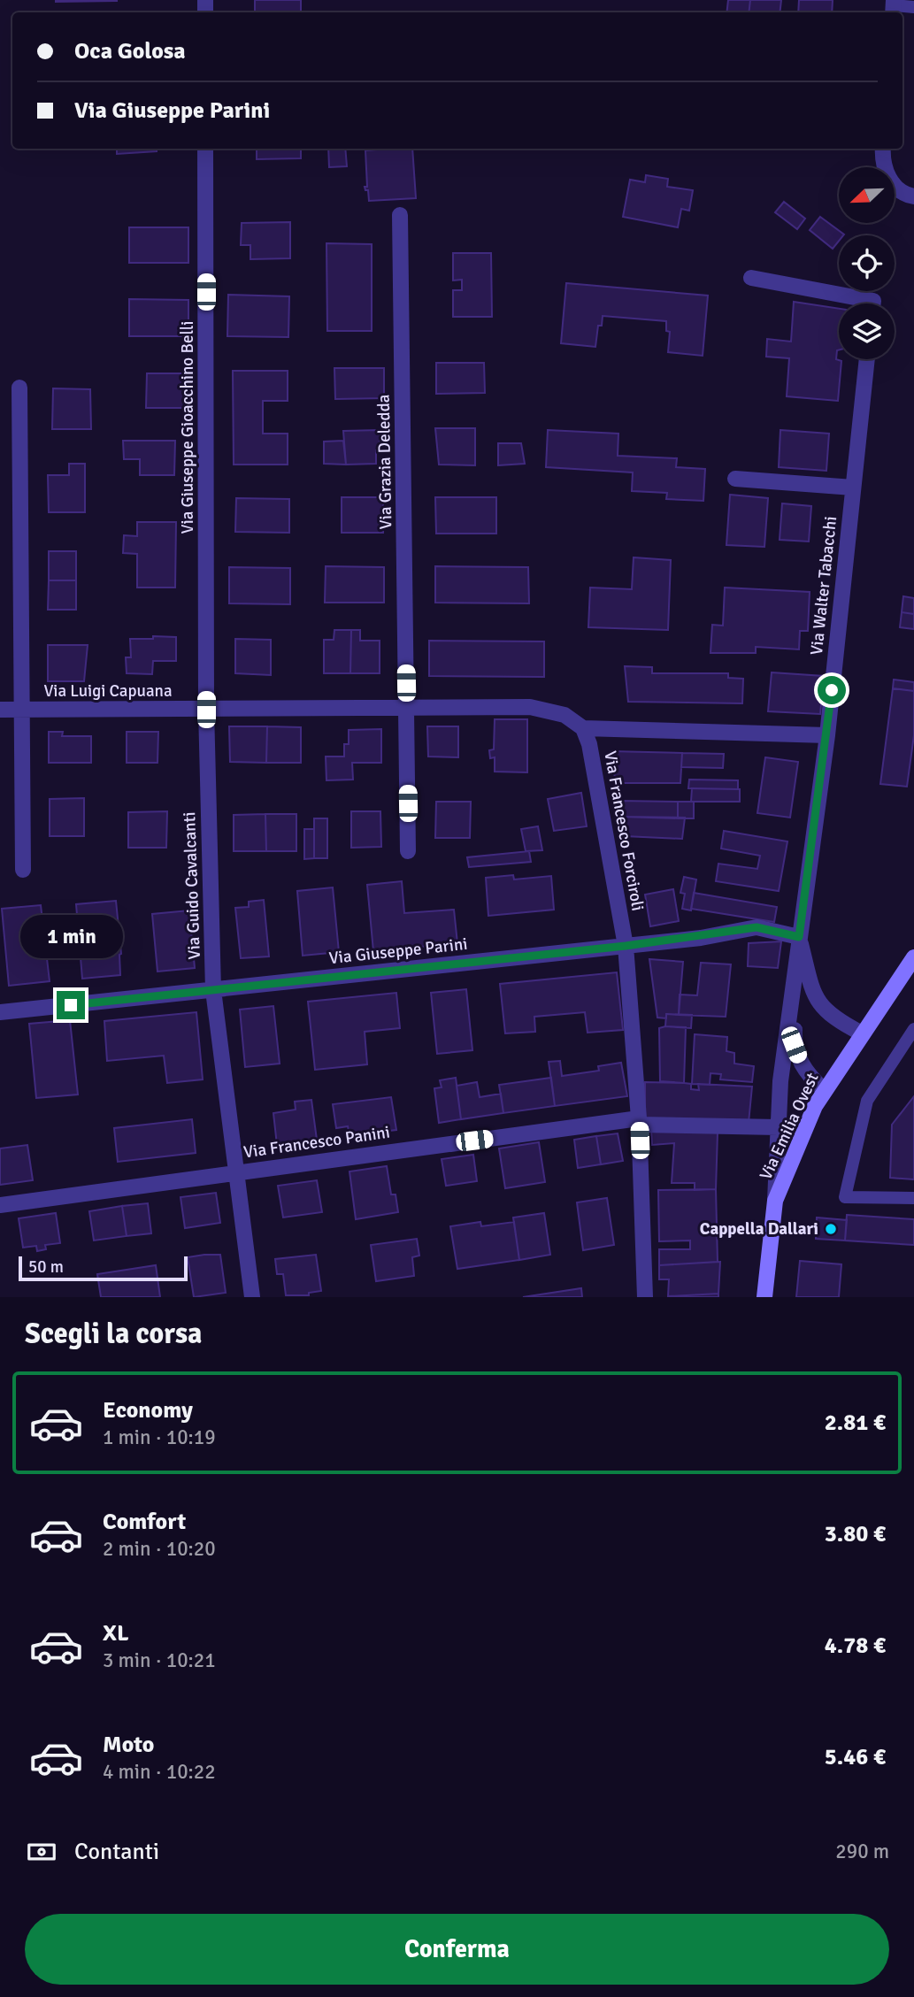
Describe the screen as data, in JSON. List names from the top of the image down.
{
  "streets": {
    "main road": ["Via Emilia Ovest"],
    "street": [
      "Via Giuseppe Gioacchino Belli",
      "Via Grazia Deledda",
      "Via Walter Tabacchi",
      "Via Luigi Capuana",
      "Via Francesco Forciroli",
      "Via Guido Cavalcanti",
      "Via Giuseppe Parini",
      "Via Francesco Panini"
    ]
  },
  "crossings": [
    ["Via Giuseppe Gioacchino Belli", "Via Luigi Capuana"],
    ["Via Giuseppe Gioacchino Belli", "Via Guido Cavalcanti"],
    ["Via Grazia Deledda", "Via Luigi Capuana"],
    ["Via Walter Tabacchi", "Via Francesco Forciroli"],
    ["Via Walter Tabacchi", "Via Giuseppe Parini"],
    ["Via Walter Tabacchi", "Via Emilia Ovest"],
    ["Via Walter Tabacchi", "Via Francesco Panini"],
    ["Via Luigi Capuana", "Via Francesco Forciroli"],
    ["Via Luigi Capuana", "Via Guido Cavalcanti"],
    ["Via Francesco Forciroli", "Via Giuseppe Parini"],
    ["Via Francesco Forciroli", "Via Francesco Panini"],
    ["Via Guido Cavalcanti", "Via Giuseppe Parini"],
    ["Via Guido Cavalcanti", "Via Francesco Panini"]
  ],
  "places": ["Cappella Dallari"],
  "scale_bar": "50 m",
  "north": "bottom left",
  "page": {
    "banner": ["Oca Golosa", "Via Giuseppe Parini"],
    "bubble": "1 min",
    "scale": "50 m",
    "heading": "Scegli la corsa",
    "list": [
      {
        "name": "Economy",
        "note": "1 min · 10:19",
        "value": "2.81 €"
      },
      {
        "name": "Comfort",
        "note": "2 min · 10:20",
        "value": "3.80 €"
      },
      {
        "name": "XL",
        "note": "3 min · 10:21",
        "value": "4.78 €"
      },
      {
        "name": "Moto",
        "note": "4 min · 10:22",
        "value": "5.46 €"
      }
    ],
    "pay": ["Contanti", "290 m"],
    "buttons": "Conferma"
  }
}
